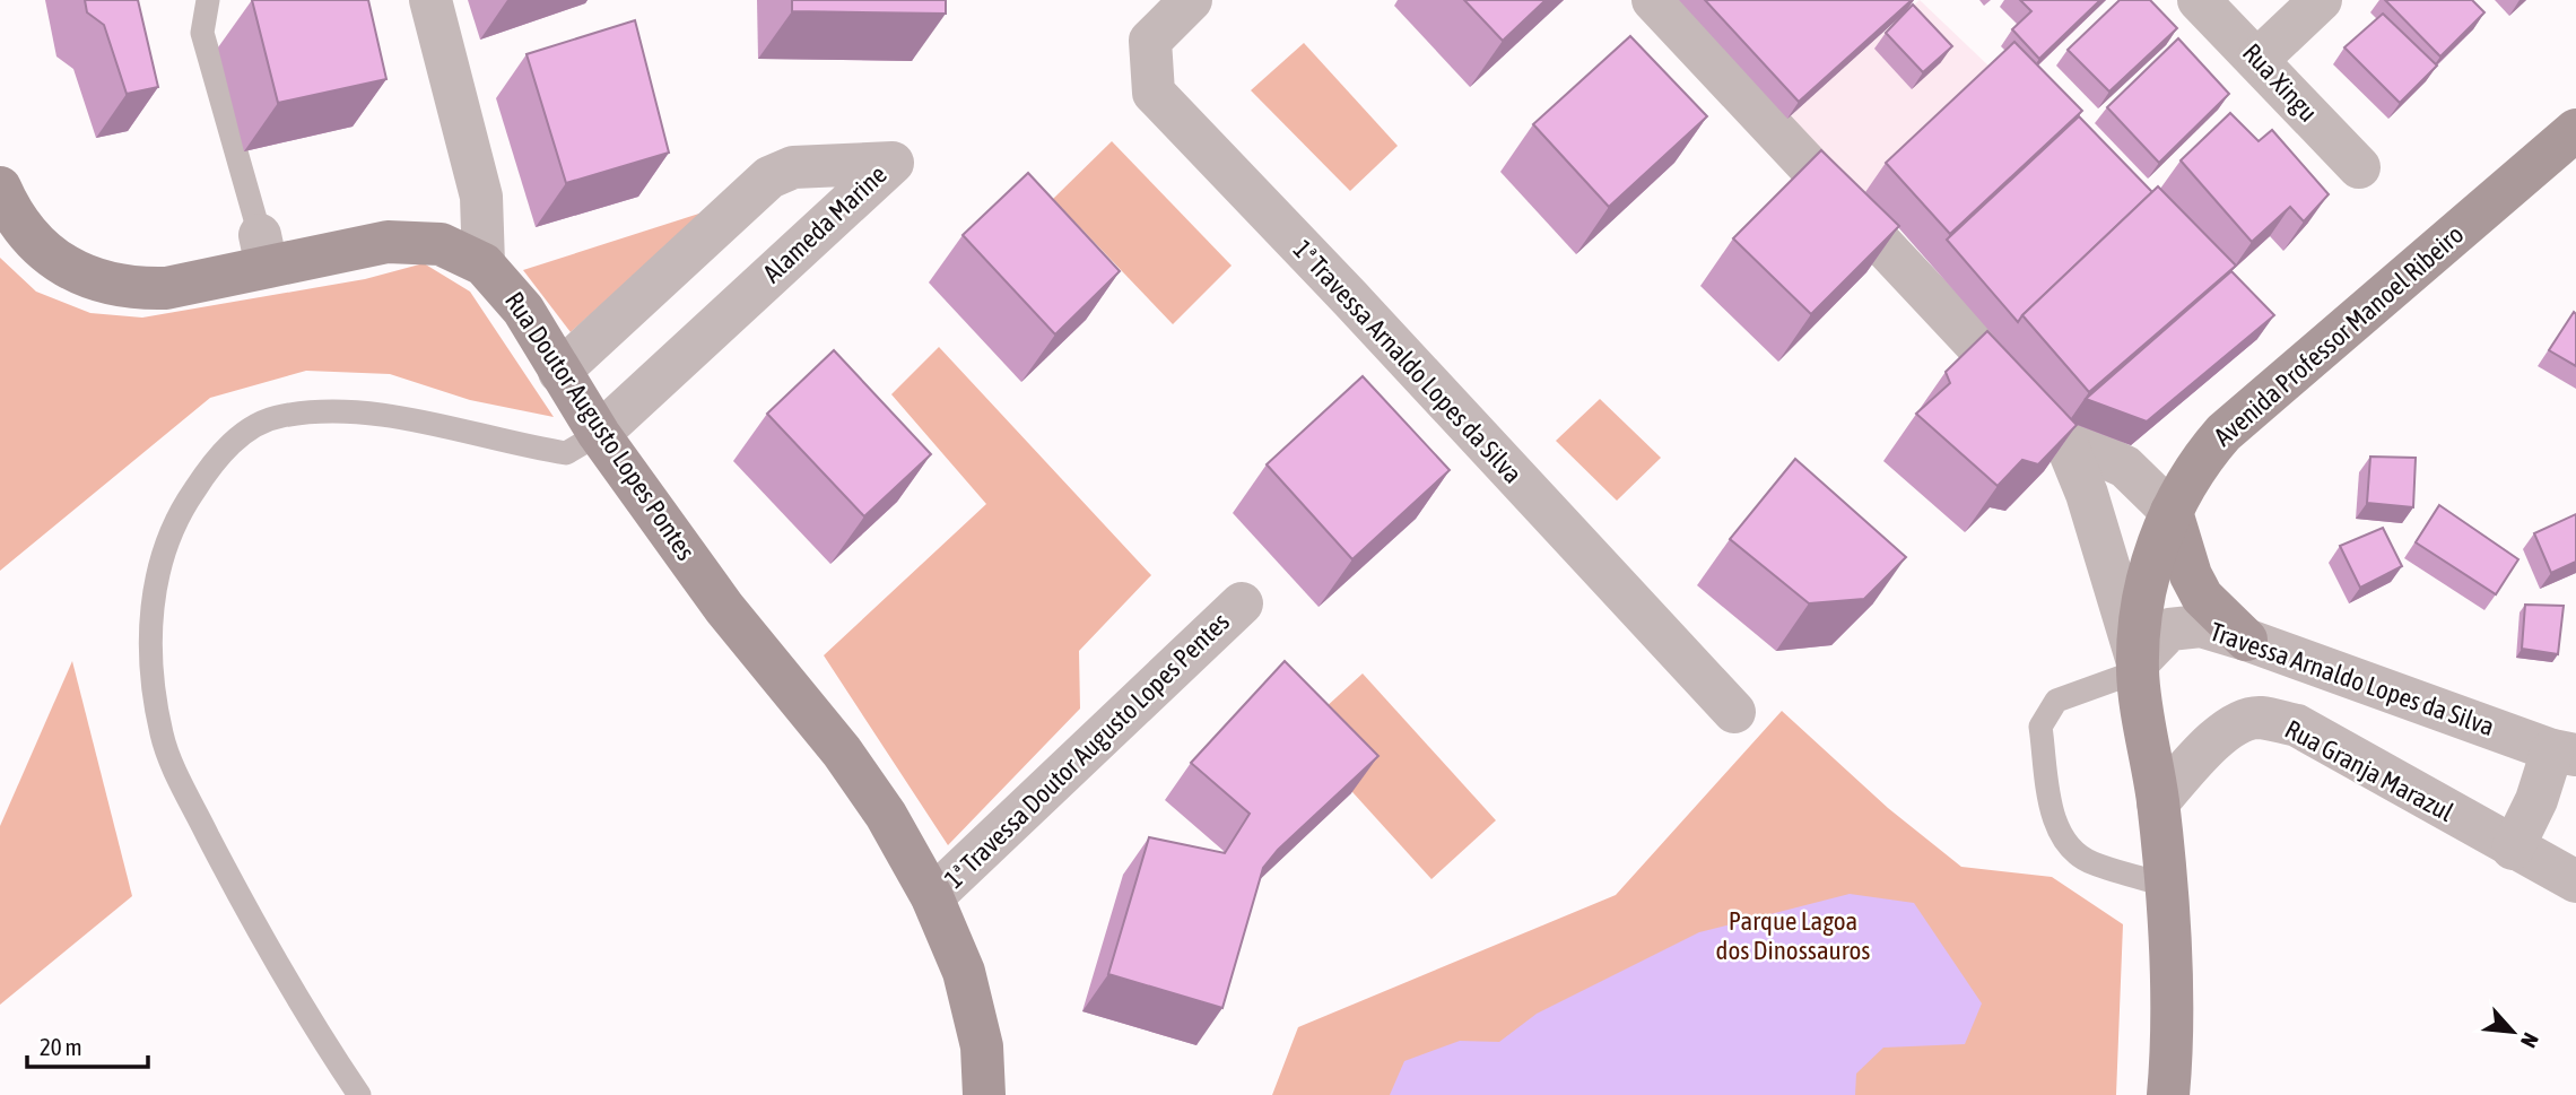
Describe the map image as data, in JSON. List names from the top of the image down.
{
  "streets": {
    "street": [
      "Rua Xingu",
      "Alameda Marine",
      "Avenida Professor Manoel Ribeiro",
      "1ª Travessa Arnaldo Lopes da Silva",
      "Rua Doutor Augusto Lopes Pontes",
      "Travessa Arnaldo Lopes da Silva",
      "1ª Travessa Doutor Augusto Lopes Pentes",
      "Rua Granja Marazul"
    ]
  },
  "crossings": [
    ["Alameda Marine", "Rua Doutor Augusto Lopes Pontes"],
    ["Avenida Professor Manoel Ribeiro", "Travessa Arnaldo Lopes da Silva"],
    ["Avenida Professor Manoel Ribeiro", "Rua Granja Marazul"],
    ["Rua Doutor Augusto Lopes Pontes", "1ª Travessa Doutor Augusto Lopes Pentes"]
  ],
  "parks": ["Parque Lagoa dos Dinossauros"],
  "scale_bar": "20 m",
  "north": "bottom right"
}
